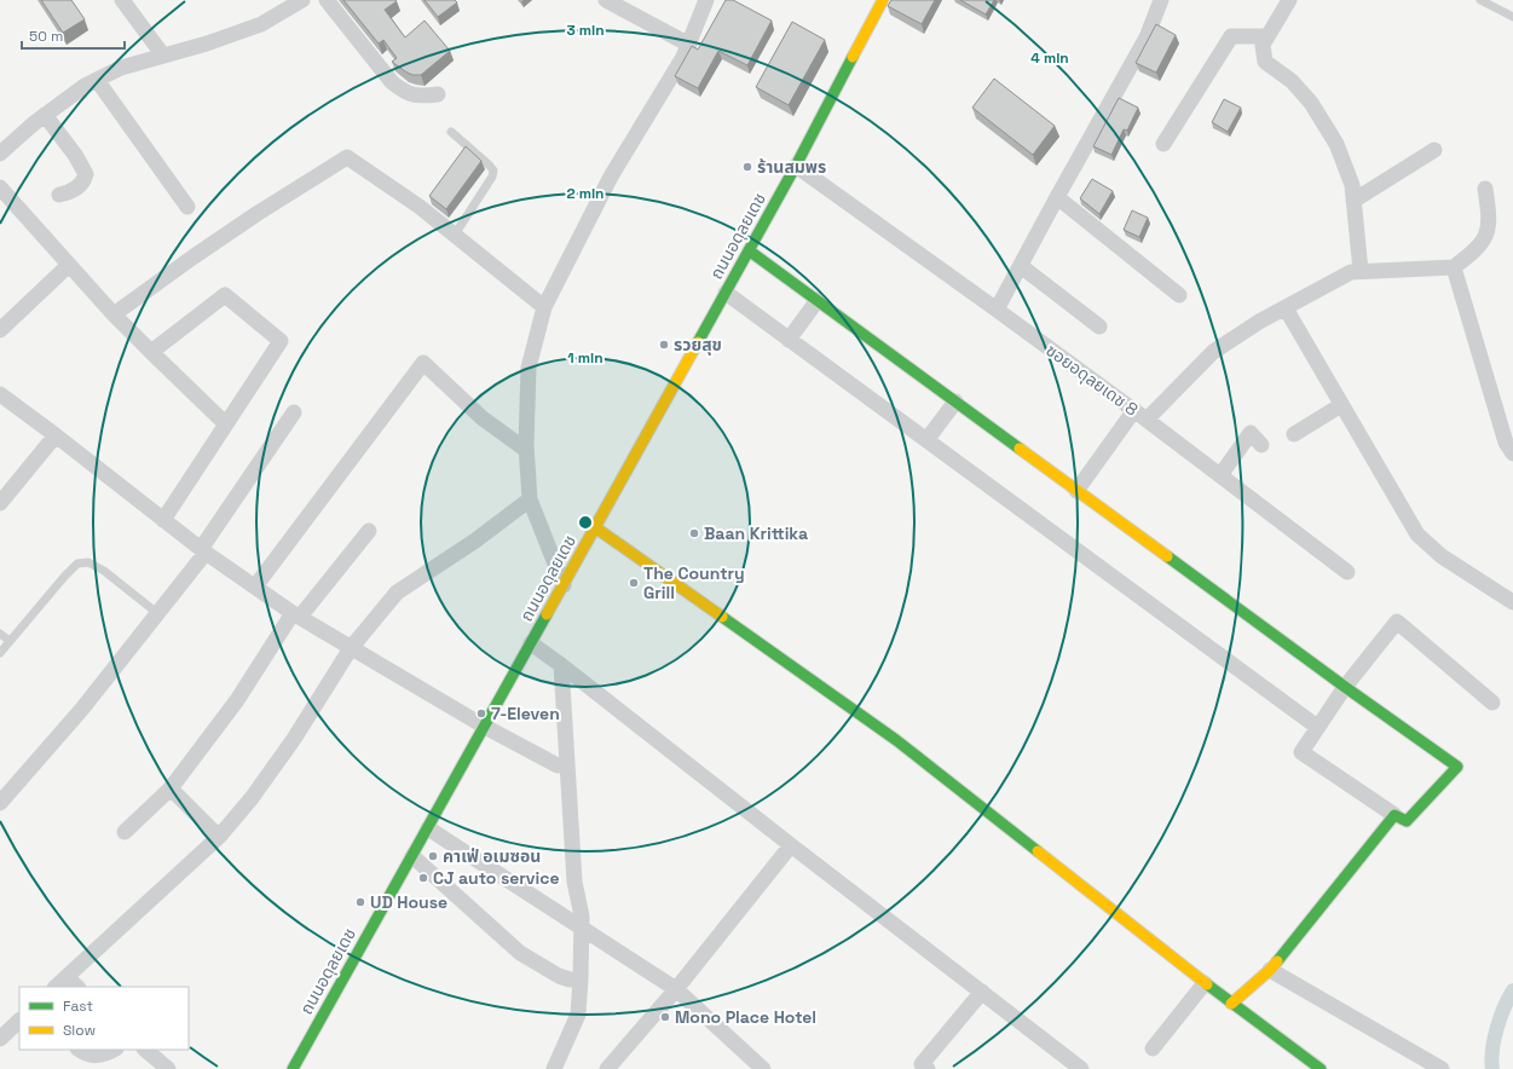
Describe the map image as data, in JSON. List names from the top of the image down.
{
  "streets": {
    "street": ["ถนนอดุลยเดช", "ซอยอดุลยเดช 8"]
  },
  "crossings": [
    ["ถนนอดุลยเดช", "ซอยอดุลยเดช 8"]
  ],
  "places": [
    "ร้านสมพร",
    "รวยสุข",
    "Baan Krittika",
    "The Country Grill",
    "7-Eleven",
    "คาเฟ่ อเมซอน",
    "CJ auto service",
    "UD House",
    "Mono Place Hotel"
  ],
  "legend": ["Fast", "Slow"],
  "scale_bar": "50 m",
  "rings": [
    "3 min",
    "4 min",
    "2 min",
    "1 min"
  ]
}
